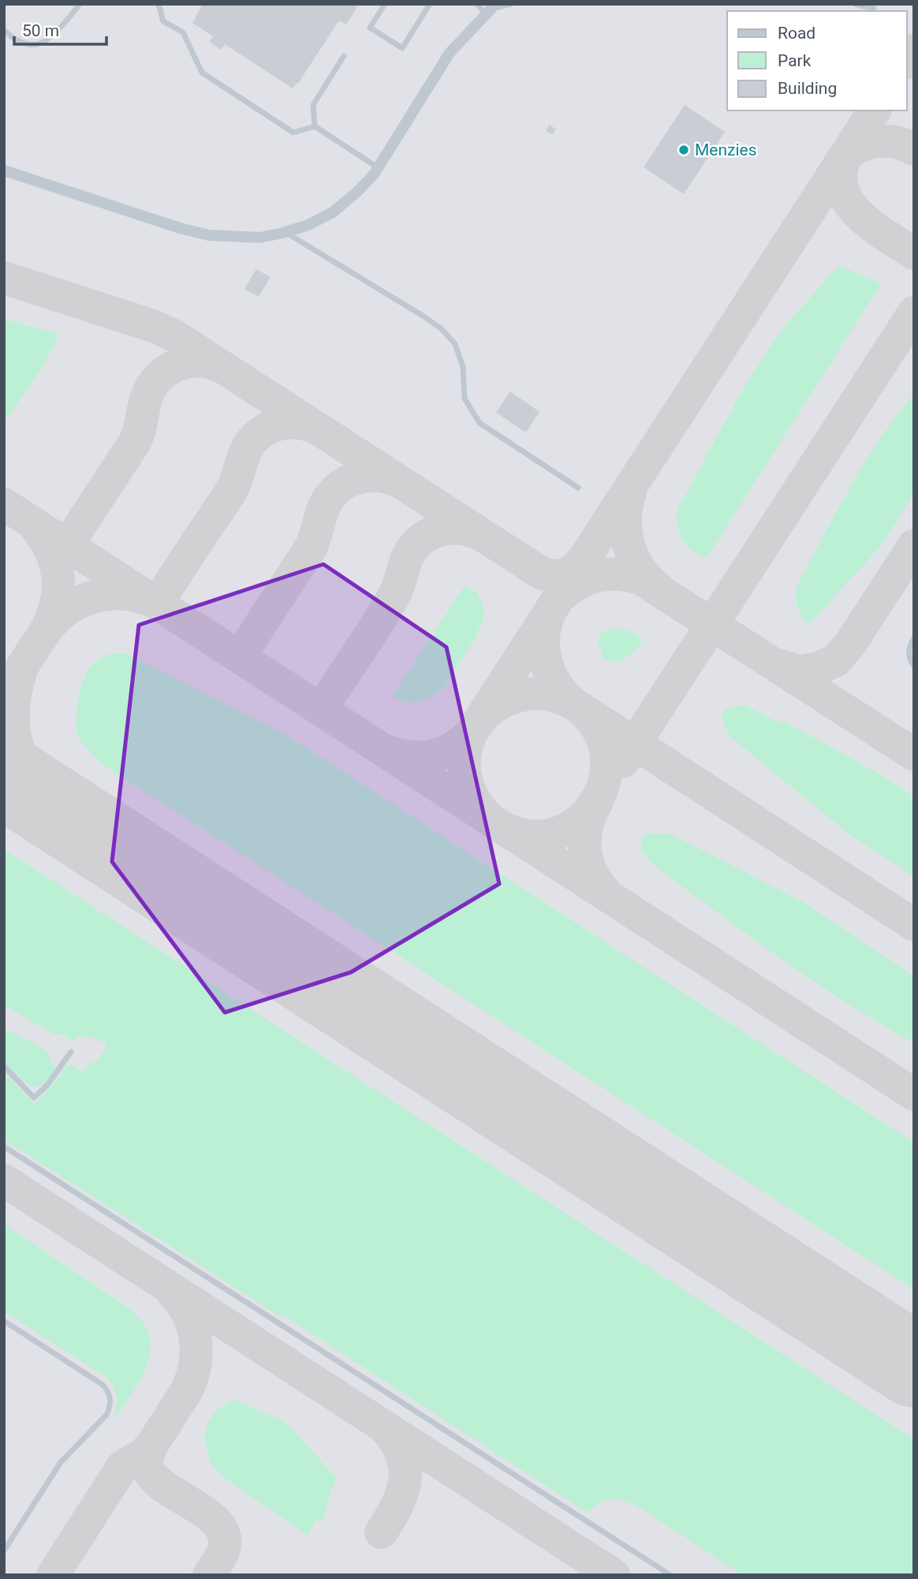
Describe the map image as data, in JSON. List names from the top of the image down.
{
  "places": ["Menzies"],
  "legend": ["Road", "Park", "Building"],
  "scale_bar": "50 m"
}
